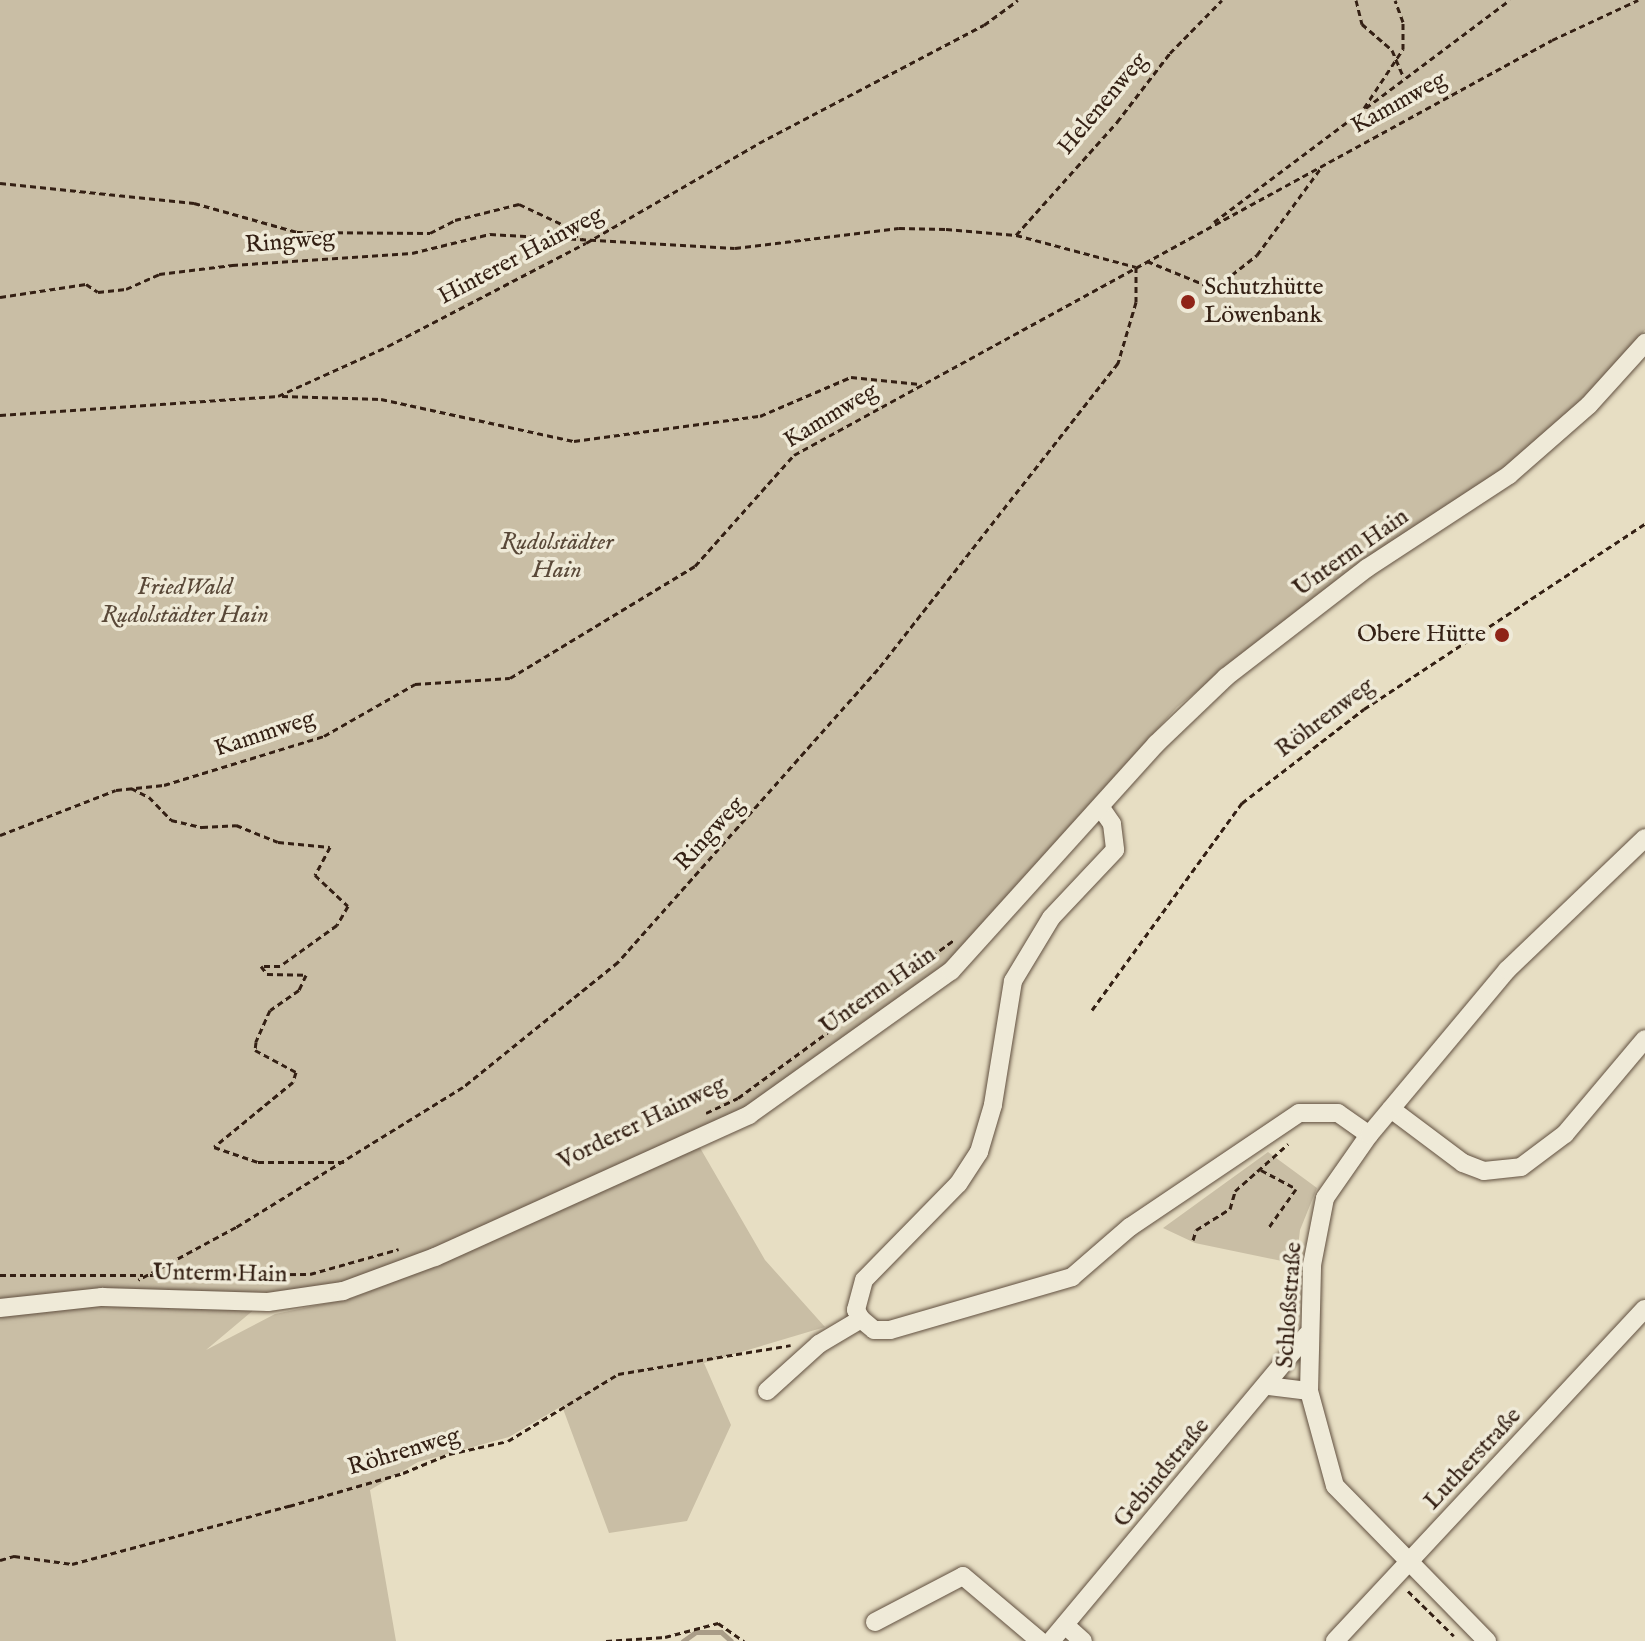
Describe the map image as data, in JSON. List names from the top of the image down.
{
  "streets": {
    "street": [
      "Unterm Hain",
      "Schloßstraße",
      "Lutherstraße",
      "Gebindstraße"
    ],
    "path": [
      "Kammweg",
      "Helenenweg",
      "Ringweg",
      "Hinterer Hainweg",
      "Röhrenweg",
      "Vorderer Hainweg"
    ]
  },
  "crossings": [
    ["Kammweg", "Ringweg"],
    ["Helenenweg", "Ringweg"],
    ["Ringweg", "Hinterer Hainweg"],
    ["Schloßstraße", "Lutherstraße"],
    ["Schloßstraße", "Gebindstraße"]
  ],
  "parks": ["Rudolstädter Hain", "FriedWald Rudolstädter Hain"],
  "places": ["Schutzhütte Löwenbank", "Obere Hütte"]
}
